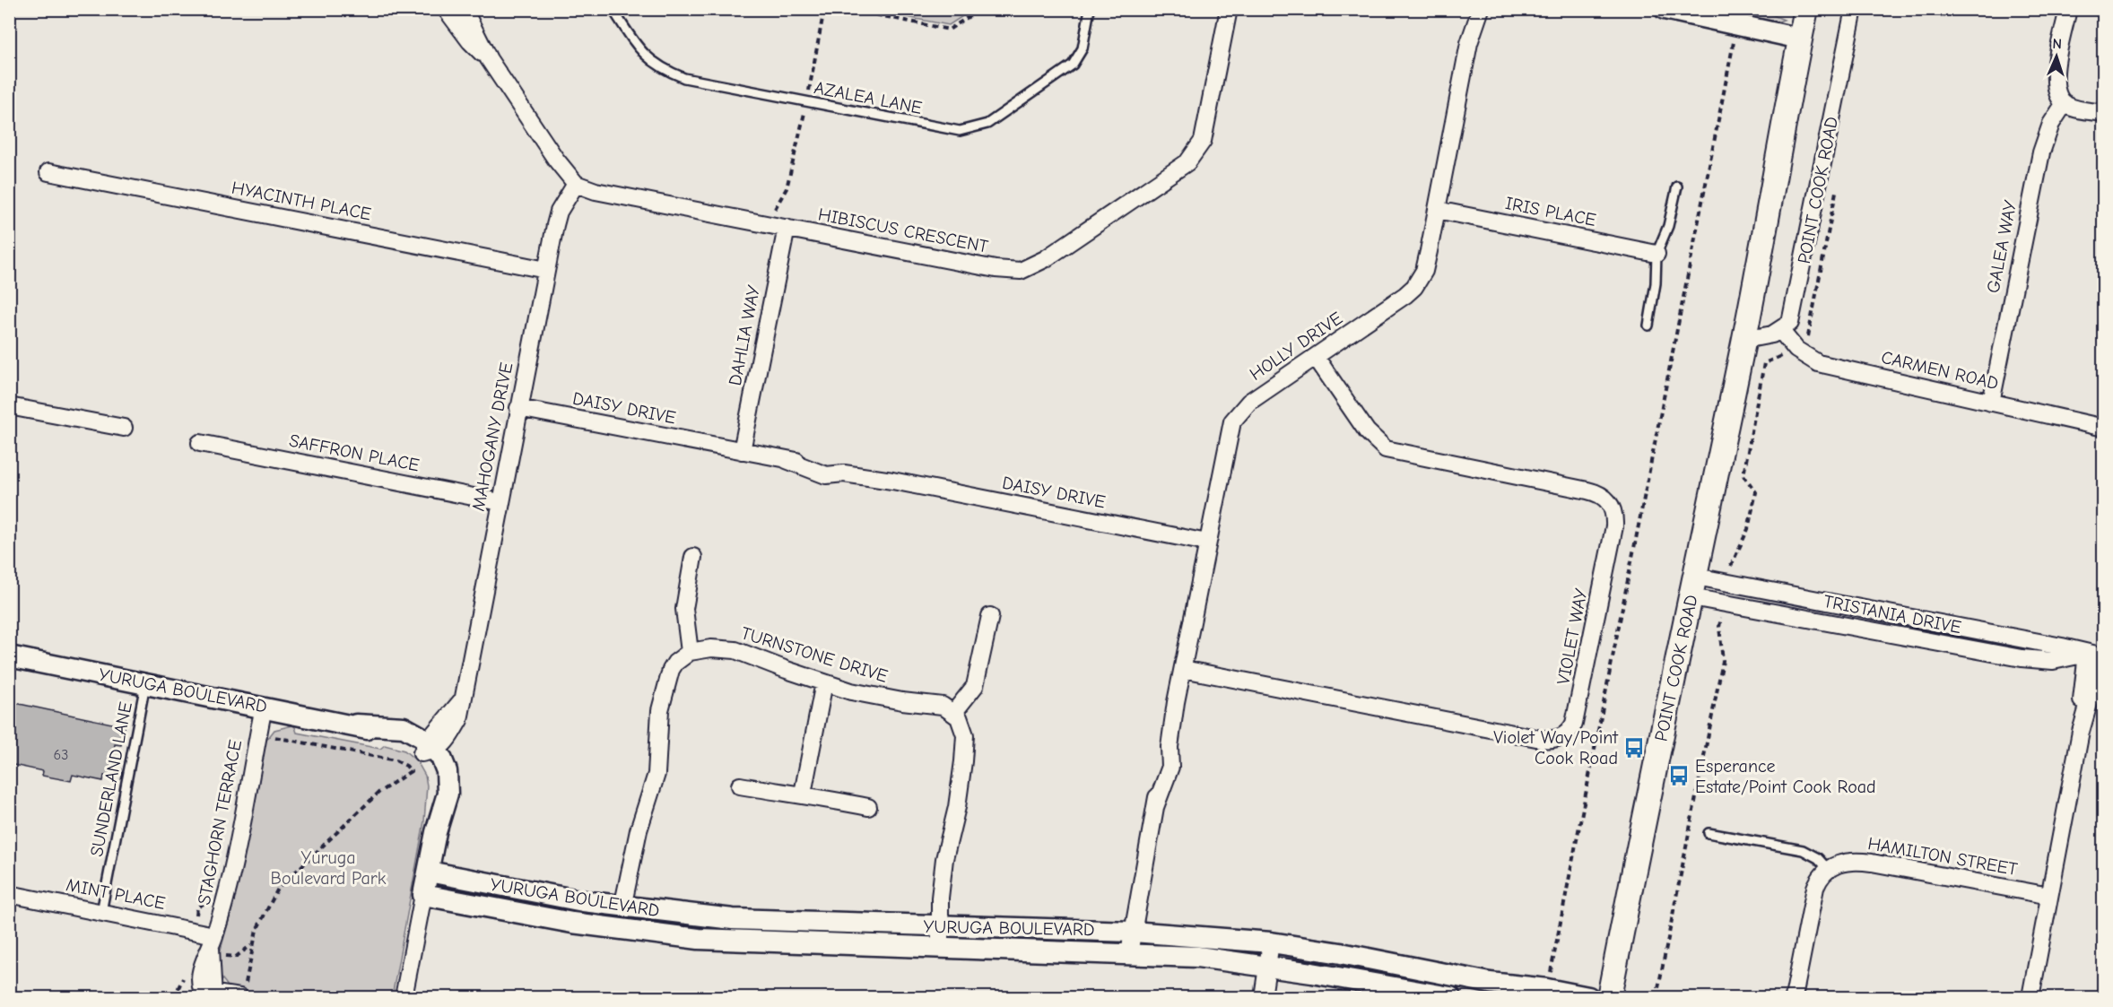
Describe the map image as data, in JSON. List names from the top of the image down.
{
  "streets": {
    "main road": ["POINT COOK ROAD"],
    "street": [
      "HYACINTH PLACE",
      "IRIS PLACE",
      "HIBISCUS CRESCENT",
      "GALEA WAY",
      "DAHLIA WAY",
      "HOLLY DRIVE",
      "CARMEN ROAD",
      "DAISY DRIVE",
      "MAHOGANY DRIVE",
      "SAFFRON PLACE",
      "TRISTANIA DRIVE",
      "VIOLET WAY",
      "TURNSTONE DRIVE",
      "YURUGA BOULEVARD",
      "STAGHORN TERRACE",
      "HAMILTON STREET",
      "MINT PLACE"
    ],
    "lane": ["AZALEA LANE", "SUNDERLAND LANE"]
  },
  "crossings": [
    ["POINT COOK ROAD", "CARMEN ROAD"],
    ["POINT COOK ROAD", "TRISTANIA DRIVE"],
    ["HYACINTH PLACE", "MAHOGANY DRIVE"],
    ["IRIS PLACE", "HOLLY DRIVE"],
    ["HIBISCUS CRESCENT", "DAHLIA WAY"],
    ["HIBISCUS CRESCENT", "MAHOGANY DRIVE"],
    ["GALEA WAY", "CARMEN ROAD"],
    ["DAHLIA WAY", "DAISY DRIVE"],
    ["HOLLY DRIVE", "DAISY DRIVE"],
    ["HOLLY DRIVE", "VIOLET WAY"],
    ["HOLLY DRIVE", "YURUGA BOULEVARD"],
    ["DAISY DRIVE", "MAHOGANY DRIVE"],
    ["MAHOGANY DRIVE", "SAFFRON PLACE"],
    ["MAHOGANY DRIVE", "YURUGA BOULEVARD"],
    ["YURUGA BOULEVARD", "SUNDERLAND LANE"],
    ["YURUGA BOULEVARD", "STAGHORN TERRACE"],
    ["SUNDERLAND LANE", "MINT PLACE"],
    ["STAGHORN TERRACE", "MINT PLACE"]
  ],
  "parks": ["Yuruga Boulevard Park"],
  "places": {
    "bus stop": ["Violet Way/Point Cook Road", "Esperance Estate/Point Cook Road"]
  },
  "house_numbers": ["63"],
  "north": "top"
}
